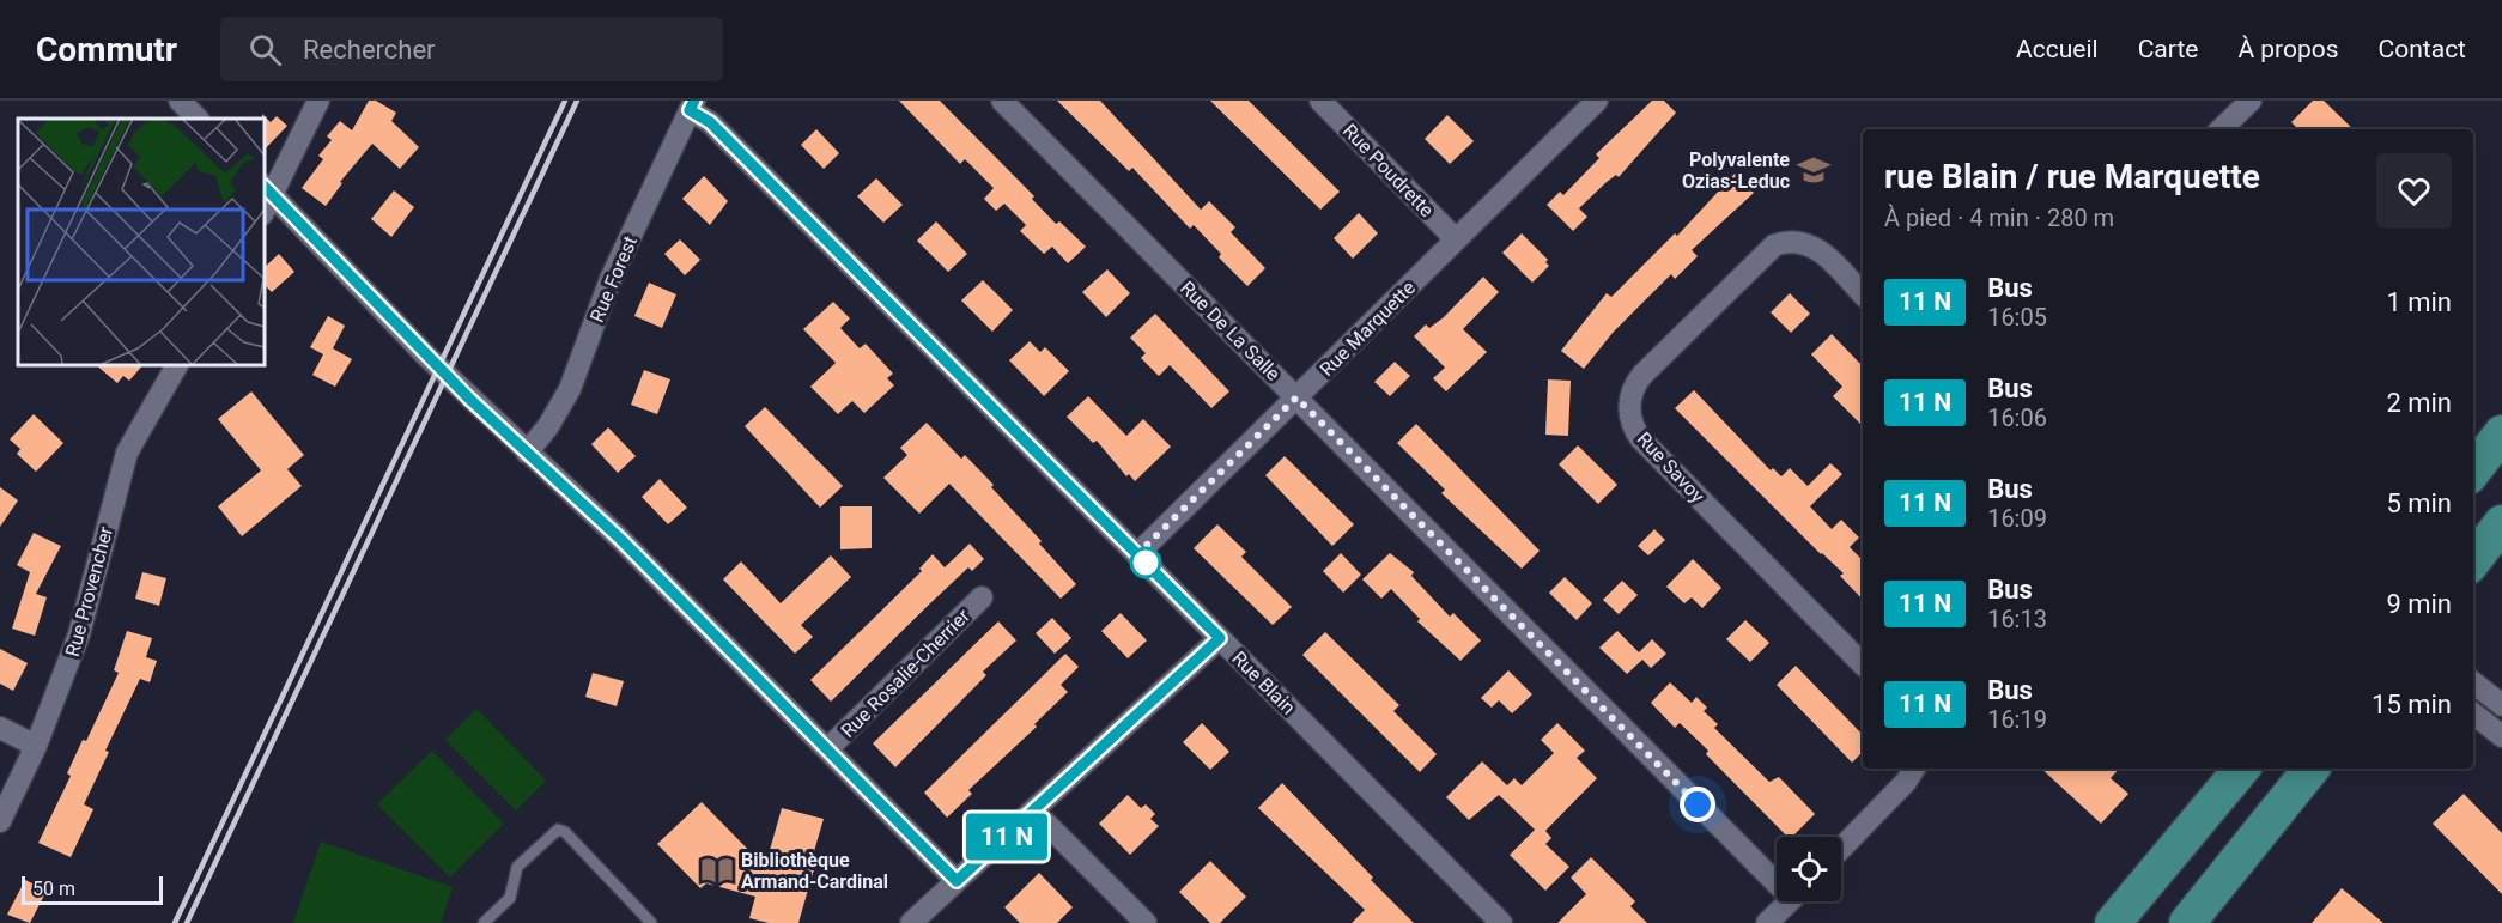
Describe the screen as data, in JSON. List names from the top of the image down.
{
  "streets": {
    "street": [
      "Rue Poudrette",
      "Rue Forest",
      "Rue Marquette",
      "Rue De La Salle",
      "Rue Savoy",
      "Rue Provencher",
      "Rue Rosalie-Cherrier",
      "Rue Blain"
    ]
  },
  "crossings": [
    ["Rue Poudrette", "Rue Marquette"],
    ["Rue Forest", "Rue Blain"],
    ["Rue Marquette", "Rue De La Salle"],
    ["Rue Marquette", "Rue Blain"]
  ],
  "places": {
    "school or university": ["Polyvalente Ozias-Leduc"],
    "library": ["Bibliothèque Armand-Cardinal"]
  },
  "scale_bar": "50 m",
  "page": {
    "header": "Commutr",
    "search": "Rechercher",
    "nav": [
      "Accueil",
      "Carte",
      "À propos",
      "Contact"
    ],
    "on_map": "11 N",
    "heading": ["rue Blain / rue Marquette", "À pied · 4 min · 280 m"],
    "list": [
      {
        "mark": "11 N",
        "name": "Bus",
        "note": "16:05",
        "value": "1 min"
      },
      {
        "mark": "11 N",
        "name": "Bus",
        "note": "16:06",
        "value": "2 min"
      },
      {
        "mark": "11 N",
        "name": "Bus",
        "note": "16:09",
        "value": "5 min"
      },
      {
        "mark": "11 N",
        "name": "Bus",
        "note": "16:13",
        "value": "9 min"
      },
      {
        "mark": "11 N",
        "name": "Bus",
        "note": "16:19",
        "value": "15 min"
      }
    ],
    "scale": "50 m"
  }
}
